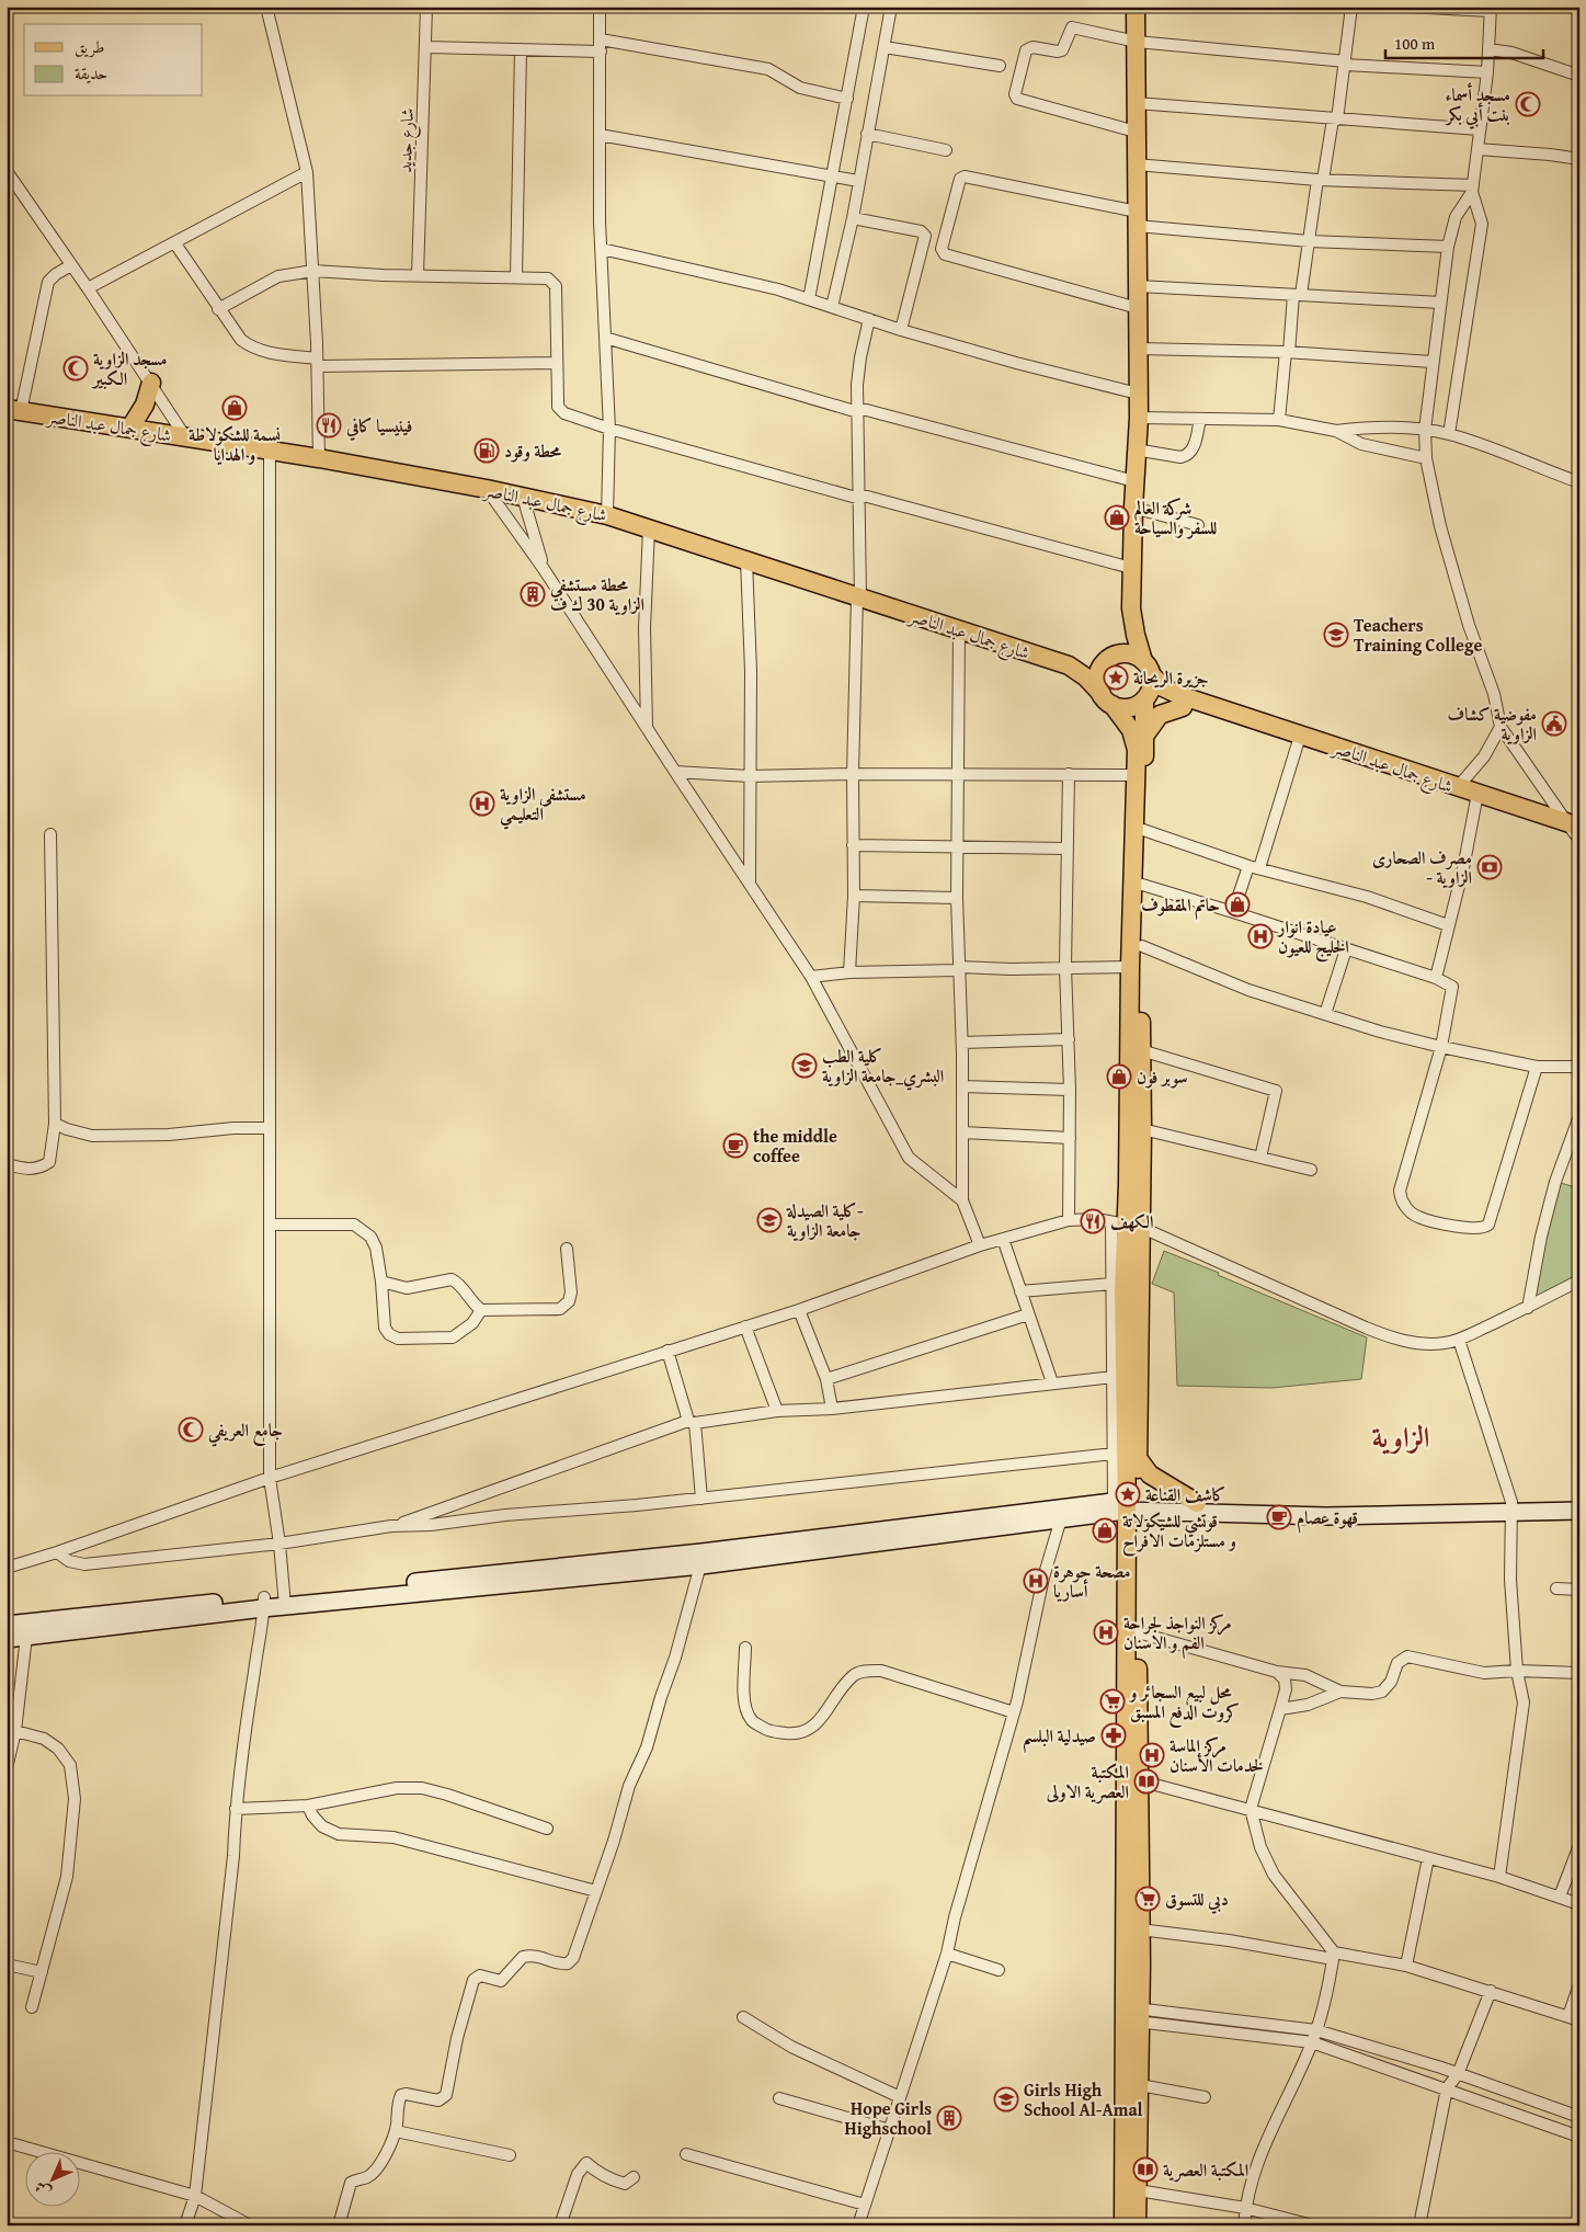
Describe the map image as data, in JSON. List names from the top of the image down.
{
  "streets": {
    "main road": ["شارع جمال عبد الناصر"],
    "street": ["شارع جديد"]
  },
  "districts": ["الزاوية"],
  "places": {
    "mosque": ["مسجد أسماء بنت أبي بكر", "مسجد الزاوية الكبير", "جامع العريفي"],
    "shop": [
      "نسمة للشكولاطة و الهدايا",
      "شركة العالم للسفر والسياحة",
      "حاتم المقطوف",
      "سوبر فون",
      "قوتشي للشيكولاتة و مستلزمات الافراح"
    ],
    "restaurant": ["فينيسيا كافي", "الكهف"],
    "fuel station": ["محطة وقود"],
    "building": ["محطة مستشفي الزاوية 30 ك ف", "Hope Girls Highschool"],
    "school or university": [
      "Teachers Training College",
      "كلية الطب البشري_جامعة الزاوية",
      "كلية الصيدلة- جامعة الزاوية",
      "Girls High School Al-Amal"
    ],
    "place": ["جزيرة الريحانة", "كاشف القناعة"],
    "public building": ["مفوضية كشاف الزاوية"],
    "hospital": [
      "مستشفى الزاوية التعليمي",
      "عيادة انوار الخليج للعيون",
      "مصحة جوهرة أساريا",
      "مركز النواجذ لجراحة الفم و الاسنان",
      "مركز الماسة لخدمات الأسنان"
    ],
    "bank": ["مصرف الصحارى - الزاوية"],
    "cafe": ["the middle coffee", "قهوة عصام"],
    "supermarket": ["محل لبيع السجائر و كروت الدفع المسبق", "دبي للتسوق"],
    "pharmacy": ["صيدلية البلسم"],
    "library": ["المكتبة العصرية الاولى", "المكتبة العصرية"]
  },
  "legend": ["طريق", "حديقة"],
  "scale_bar": "100 m",
  "north": "bottom left"
}
